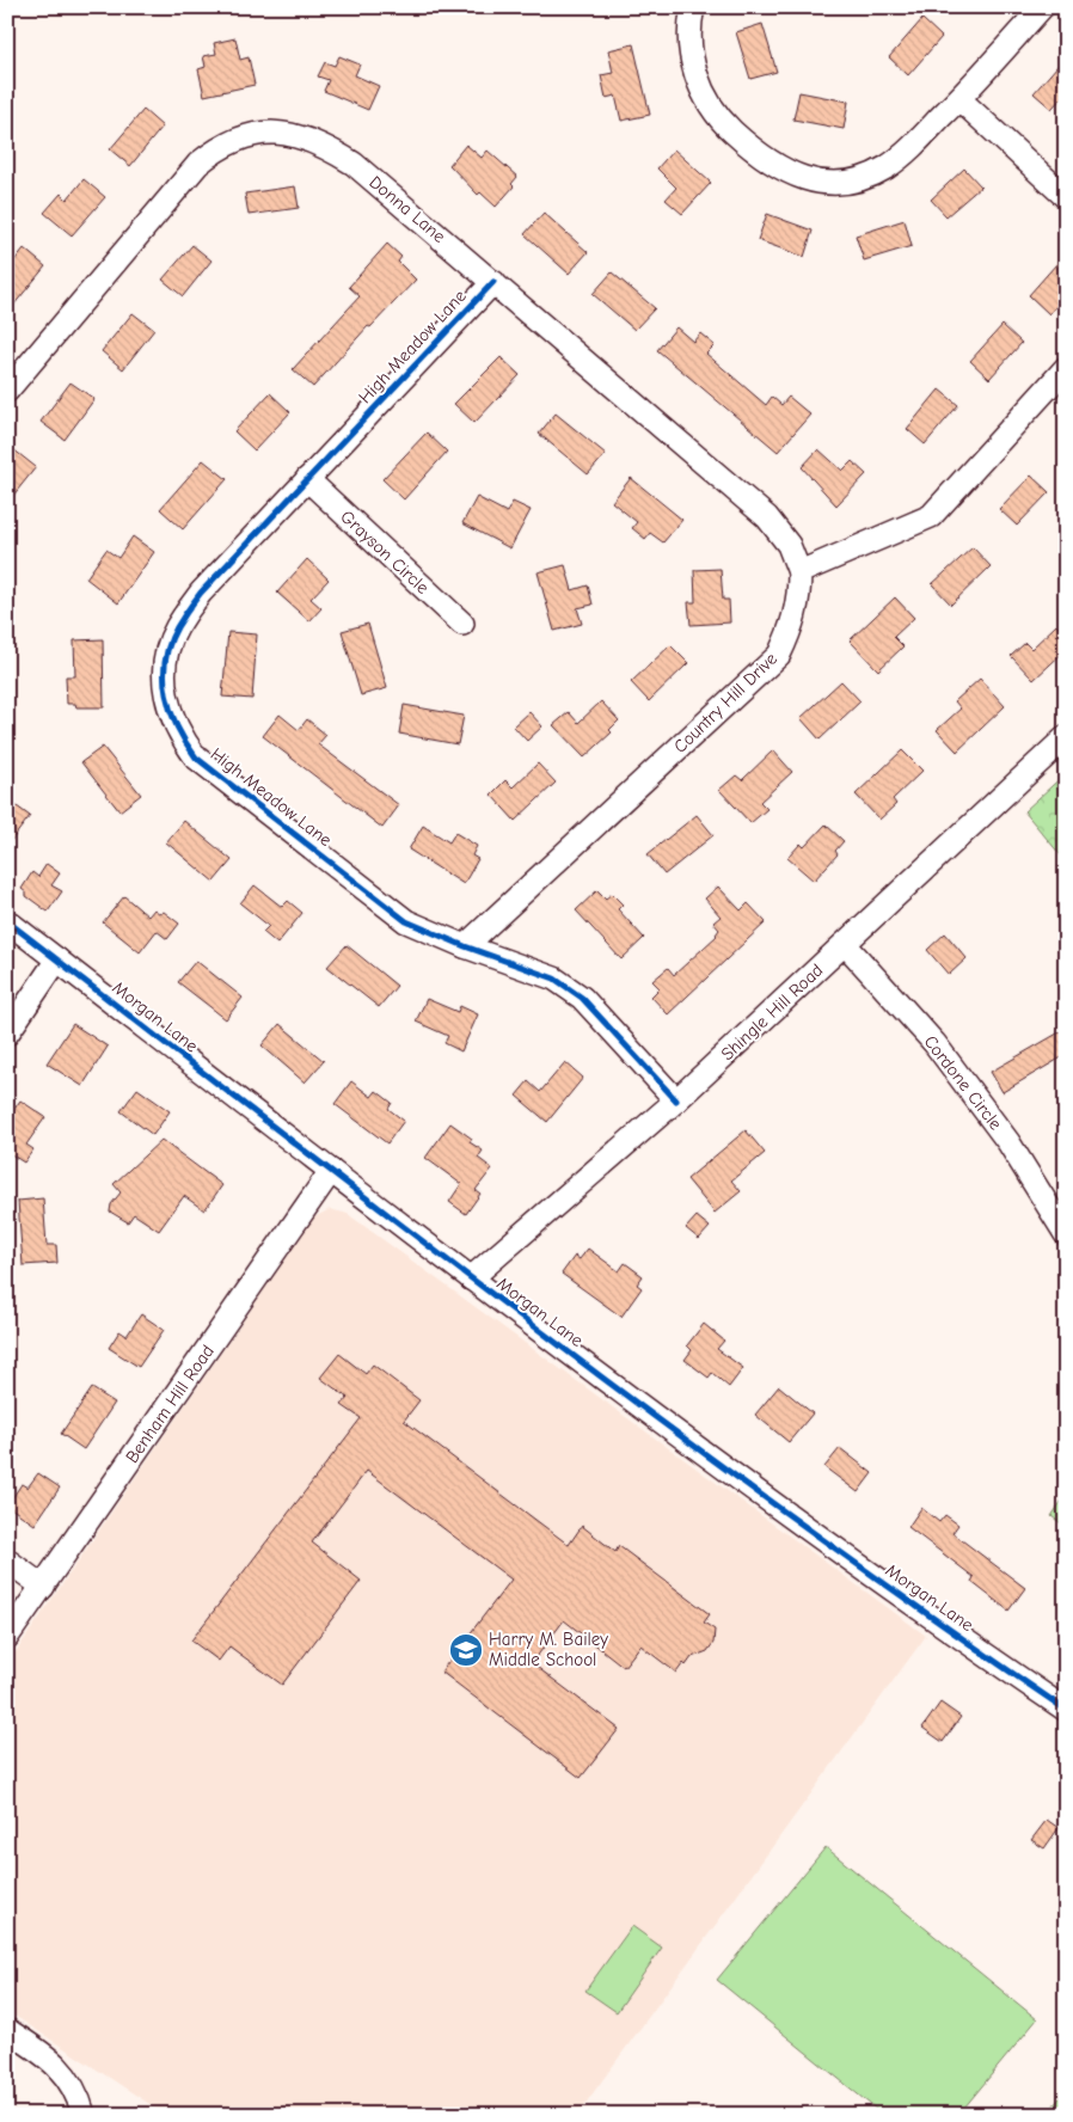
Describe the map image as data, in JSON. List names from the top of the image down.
{
  "streets": {
    "street": [
      "Donna Lane",
      "High Meadow Lane",
      "Grayson Circle",
      "Country Hill Drive",
      "Shingle Hill Road",
      "Morgan Lane",
      "Cordone Circle",
      "Benham Hill Road"
    ]
  },
  "crossings": [
    ["Donna Lane", "High Meadow Lane"],
    ["Donna Lane", "Country Hill Drive"],
    ["High Meadow Lane", "Grayson Circle"],
    ["High Meadow Lane", "Country Hill Drive"],
    ["High Meadow Lane", "Shingle Hill Road"],
    ["Shingle Hill Road", "Morgan Lane"],
    ["Shingle Hill Road", "Cordone Circle"],
    ["Morgan Lane", "Benham Hill Road"]
  ],
  "places": {
    "school or university": ["Harry M. Bailey Middle School"]
  }
}
